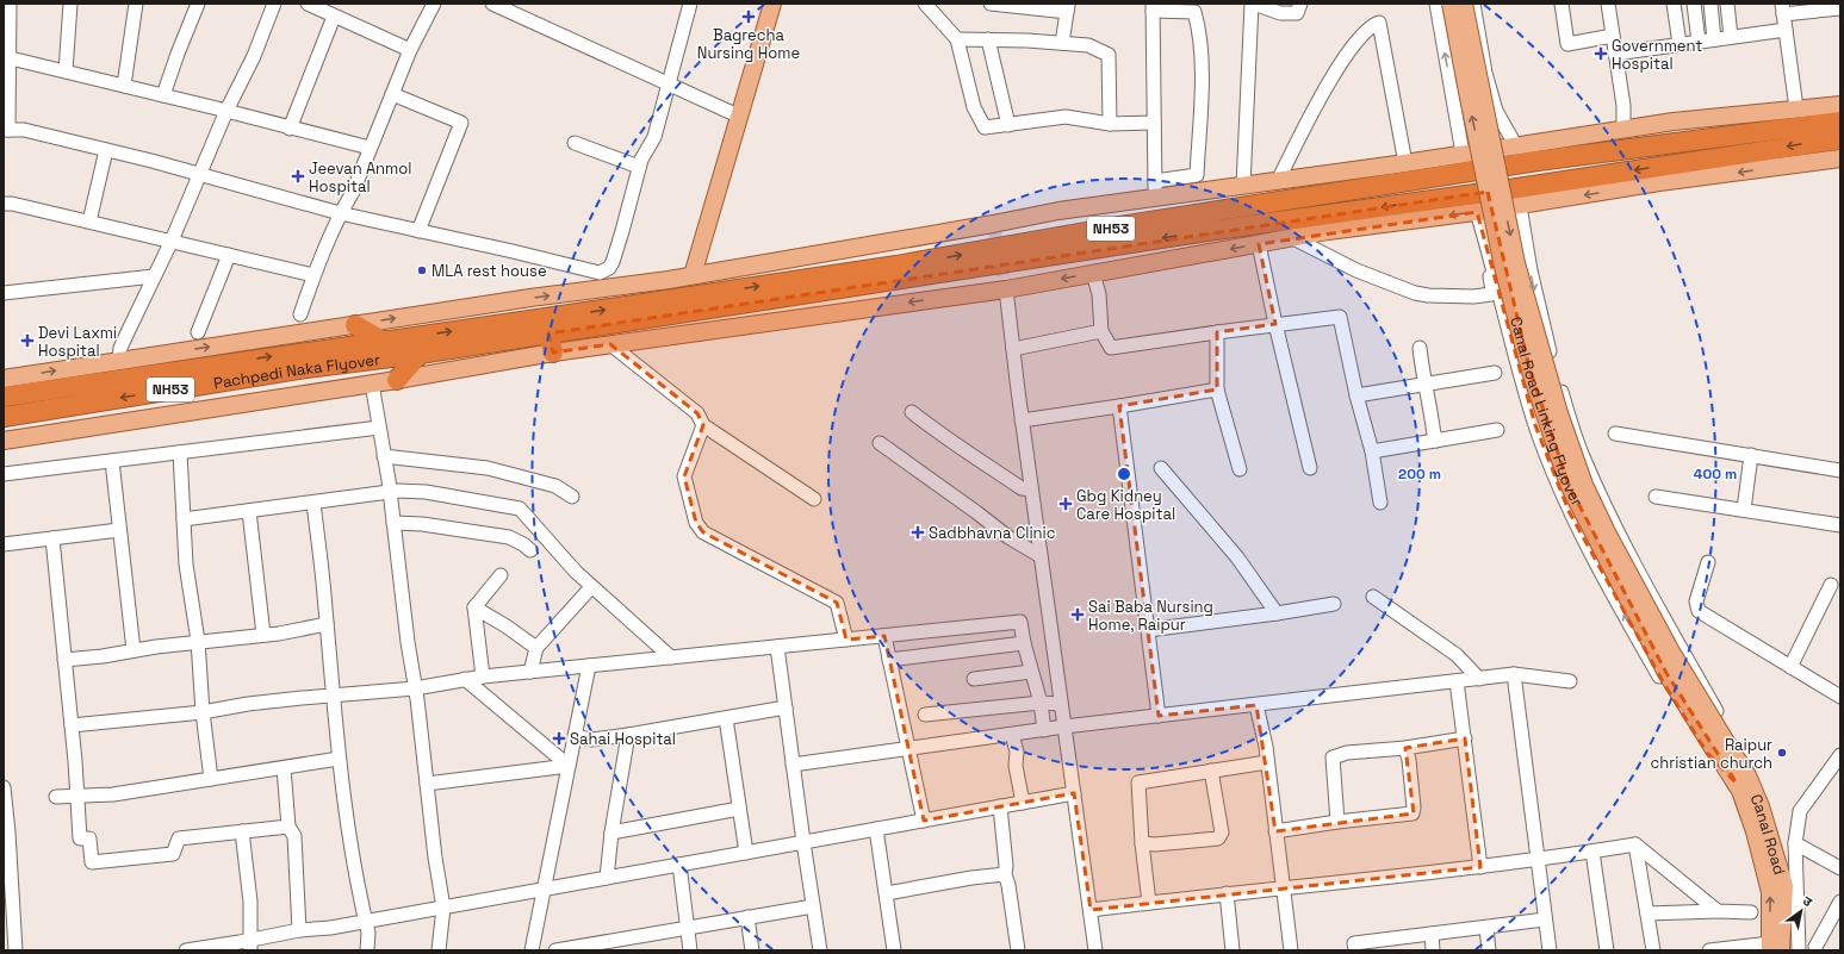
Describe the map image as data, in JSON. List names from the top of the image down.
{
  "streets": {
    "highway": ["NH53", "Pachpedi Naka Flyover"],
    "main road": ["Canal Road Linking Flyover", "Canal Road"]
  },
  "crossings": [
    ["NH53", "Pachpedi Naka Flyover"],
    ["Canal Road Linking Flyover", "Canal Road"]
  ],
  "places": {
    "health": [
      "Bagrecha Nursing Home",
      "Government Hospital",
      "Jeevan Anmol Hospital",
      "Devi Laxmi Hospital",
      "Gbg Kidney Care Hospital",
      "Sadbhavna Clinic",
      "Sai Baba Nursing Home, Raipur",
      "Sahai Hospital"
    ],
    "other": ["MLA rest house", "Raipur christian church"]
  },
  "north": "top right",
  "rings": ["200 m", "400 m"]
}
